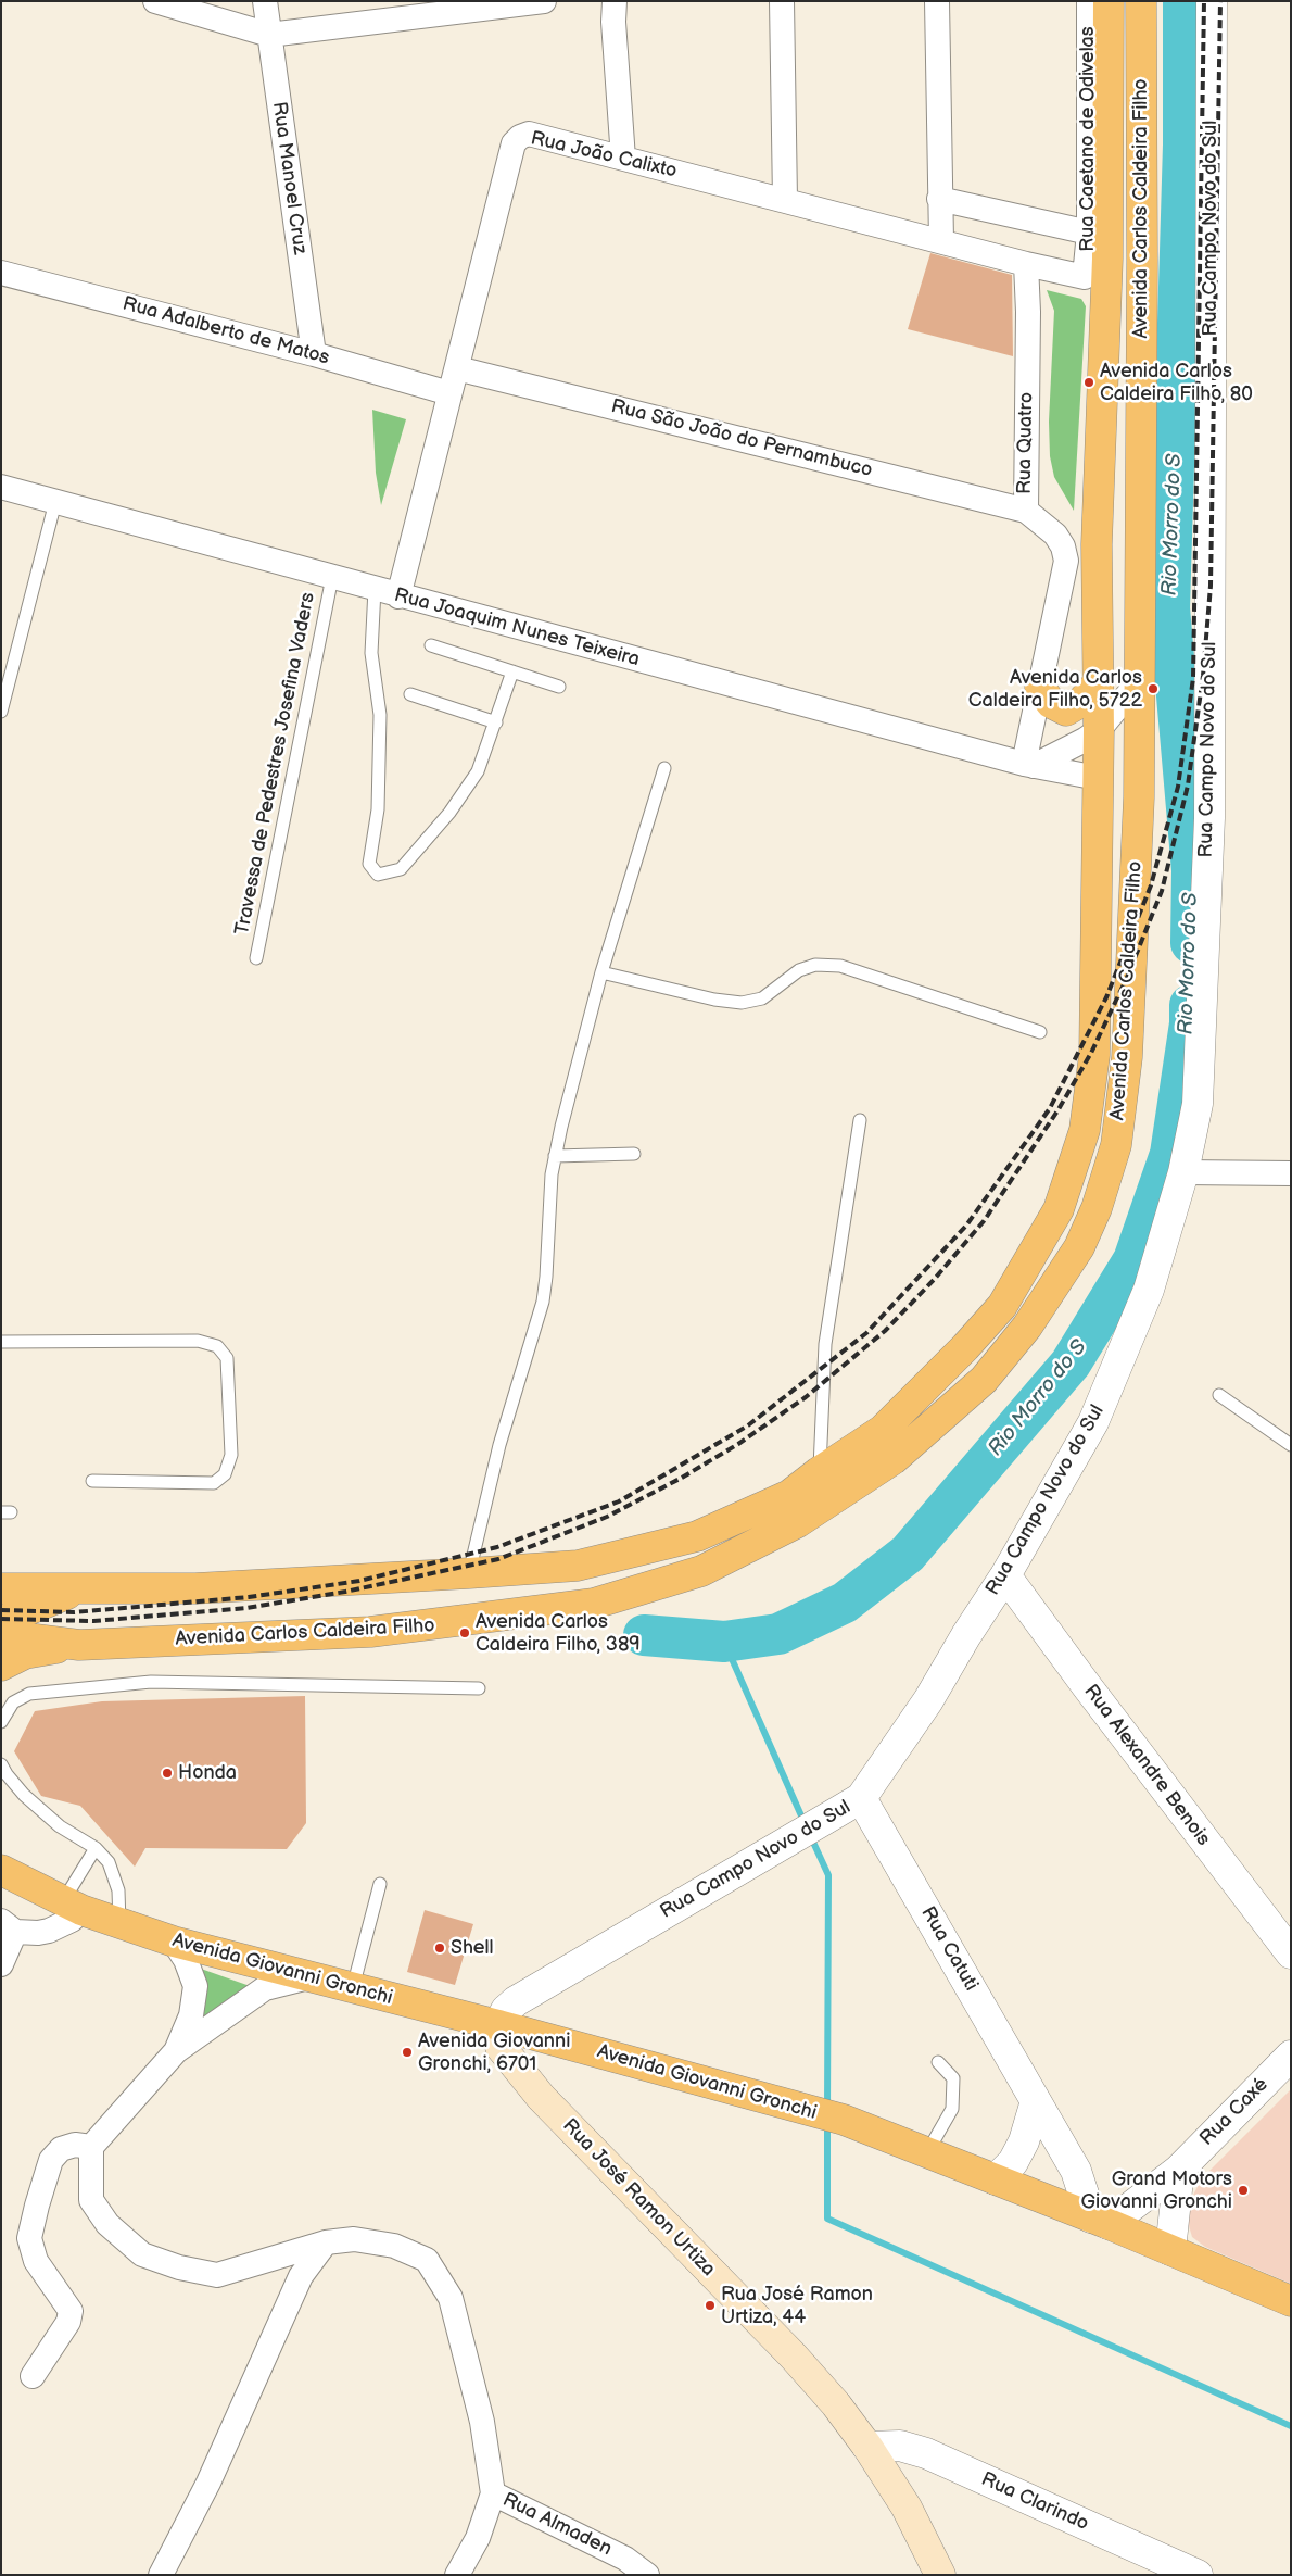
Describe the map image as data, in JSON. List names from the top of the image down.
{
  "streets": {
    "main road": ["Avenida Carlos Caldeira Filho", "Avenida Giovanni Gronchi", "Rua José Ramon Urtiza"],
    "street": [
      "Rua Caetano de Odivelas",
      "Rua João Calixto",
      "Rua Manoel Cruz",
      "Rua Campo Novo do Sul",
      "Rua Adalberto de Matos",
      "Rua São João do Pernambuco",
      "Rua Quatro",
      "Rua Joaquim Nunes Teixeira",
      "Rua Alexandre Benois",
      "Rua Catuti",
      "Rua Caxé",
      "Rua Clarindo",
      "Rua Almaden"
    ],
    "lane": ["Travessa de Pedestres Josefina Vaders"]
  },
  "crossings": [
    ["Rua Caetano de Odivelas", "Rua João Calixto"],
    ["Rua João Calixto", "Rua Adalberto de Matos"],
    ["Rua João Calixto", "Rua São João do Pernambuco"],
    ["Rua João Calixto", "Rua Quatro"],
    ["Rua João Calixto", "Rua Joaquim Nunes Teixeira"],
    ["Rua Manoel Cruz", "Rua Adalberto de Matos"],
    ["Avenida Carlos Caldeira Filho", "Rua Joaquim Nunes Teixeira"],
    ["Rua Campo Novo do Sul", "Rua Alexandre Benois"],
    ["Rua Campo Novo do Sul", "Rua Catuti"],
    ["Rua Campo Novo do Sul", "Avenida Giovanni Gronchi"],
    ["Rua Campo Novo do Sul", "Rua José Ramon Urtiza"],
    ["Rua São João do Pernambuco", "Rua Quatro"],
    ["Rua Quatro", "Rua Joaquim Nunes Teixeira"],
    ["Rua Joaquim Nunes Teixeira", "Travessa de Pedestres Josefina Vaders"],
    ["Rua Catuti", "Avenida Giovanni Gronchi"],
    ["Rua Catuti", "Rua Caxé"],
    ["Avenida Giovanni Gronchi", "Rua Caxé"],
    ["Avenida Giovanni Gronchi", "Rua José Ramon Urtiza"],
    ["Rua José Ramon Urtiza", "Rua Clarindo"]
  ],
  "water": ["Rio Morro do S"],
  "places": [
    "Avenida Carlos Caldeira Filho, 80",
    "Avenida Carlos Caldeira Filho, 5722",
    "Avenida Carlos Caldeira Filho, 389",
    "Honda",
    "Shell",
    "Avenida Giovanni Gronchi, 6701",
    "Grand Motors Giovanni Gronchi",
    "Rua José Ramon Urtiza, 44"
  ]
}
